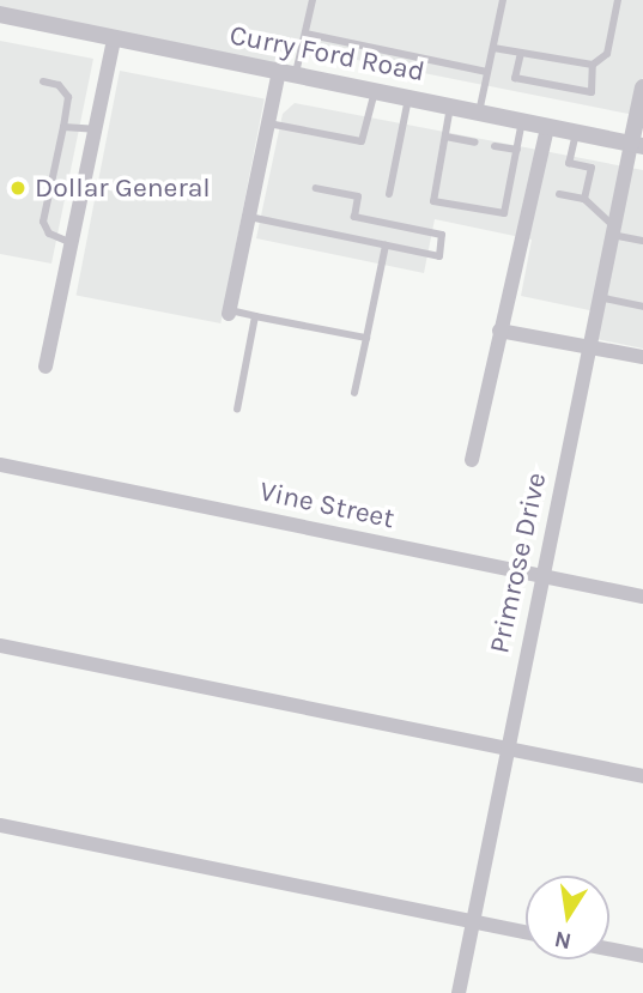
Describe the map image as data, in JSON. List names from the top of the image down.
{
  "streets": {
    "street": ["Curry Ford Road", "Vine Street", "Primrose Drive"]
  },
  "crossings": [
    ["Curry Ford Road", "Primrose Drive"],
    ["Vine Street", "Primrose Drive"]
  ],
  "places": ["Dollar General"],
  "north": "bottom"
}
